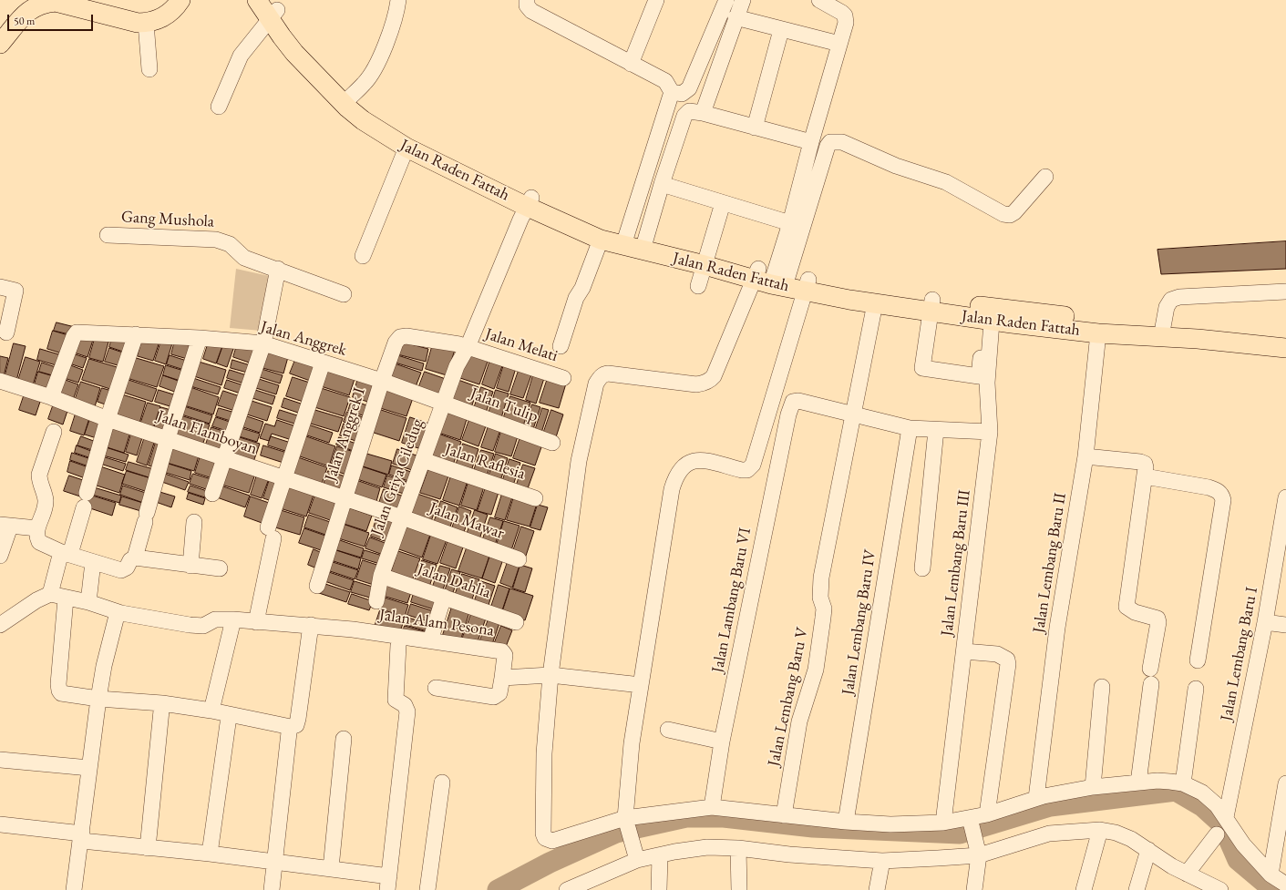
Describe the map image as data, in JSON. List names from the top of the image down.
{
  "streets": {
    "main road": ["Jalan Raden Fattah"],
    "street": [
      "Gang Mushola",
      "Jalan Anggrek",
      "Jalan Melati",
      "Jalan Tulip",
      "Jalan Flamboyan",
      "Jalan Anggrek I",
      "Jalan Raflesia",
      "Jalan Griya Ciledug",
      "Jalan Mawar",
      "Jalan Lembang Baru III",
      "Jalan Lembang Baru II",
      "Jalan Dahlia",
      "Jalan Lambang Baru VI",
      "Jalan Lembang Baru IV",
      "Jalan Alam Pesona",
      "Jalan Lembang Baru I",
      "Jalan Lembang Baru V"
    ]
  },
  "crossings": [
    ["Jalan Raden Fattah", "Jalan Griya Ciledug"],
    ["Jalan Raden Fattah", "Jalan Lembang Baru III"],
    ["Jalan Raden Fattah", "Jalan Lembang Baru II"],
    ["Jalan Raden Fattah", "Jalan Lembang Baru V"],
    ["Jalan Anggrek", "Jalan Tulip"],
    ["Jalan Anggrek", "Jalan Flamboyan"],
    ["Jalan Anggrek", "Jalan Anggrek I"],
    ["Jalan Anggrek", "Jalan Griya Ciledug"],
    ["Jalan Melati", "Jalan Griya Ciledug"],
    ["Jalan Tulip", "Jalan Griya Ciledug"],
    ["Jalan Flamboyan", "Jalan Anggrek I"],
    ["Jalan Flamboyan", "Jalan Griya Ciledug"],
    ["Jalan Flamboyan", "Jalan Mawar"],
    ["Jalan Raflesia", "Jalan Griya Ciledug"],
    ["Jalan Griya Ciledug", "Jalan Mawar"],
    ["Jalan Griya Ciledug", "Jalan Dahlia"],
    ["Jalan Lambang Baru VI", "Jalan Lembang Baru V"]
  ],
  "scale_bar": "50 m"
}
